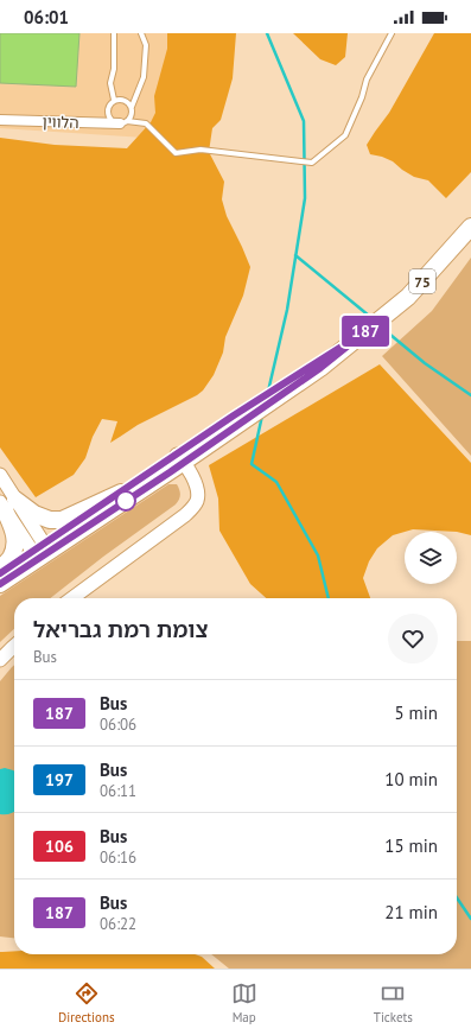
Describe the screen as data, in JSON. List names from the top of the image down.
{
  "streets": {
    "highway": ["75"],
    "street": ["הלווין"]
  },
  "lines": ["bus line 187"],
  "page": {
    "status": "06:01",
    "on_map": "187",
    "heading": ["צומת רמת גבריאל", "Bus"],
    "list": [
      {
        "mark": "187",
        "name": "Bus",
        "note": "06:06",
        "value": "5 min"
      },
      {
        "mark": "197",
        "name": "Bus",
        "note": "06:11",
        "value": "10 min"
      },
      {
        "mark": "106",
        "name": "Bus",
        "note": "06:16",
        "value": "15 min"
      },
      {
        "mark": "187",
        "name": "Bus",
        "note": "06:22",
        "value": "21 min"
      }
    ],
    "tabs": ["Directions", "Map", "Tickets"]
  }
}
